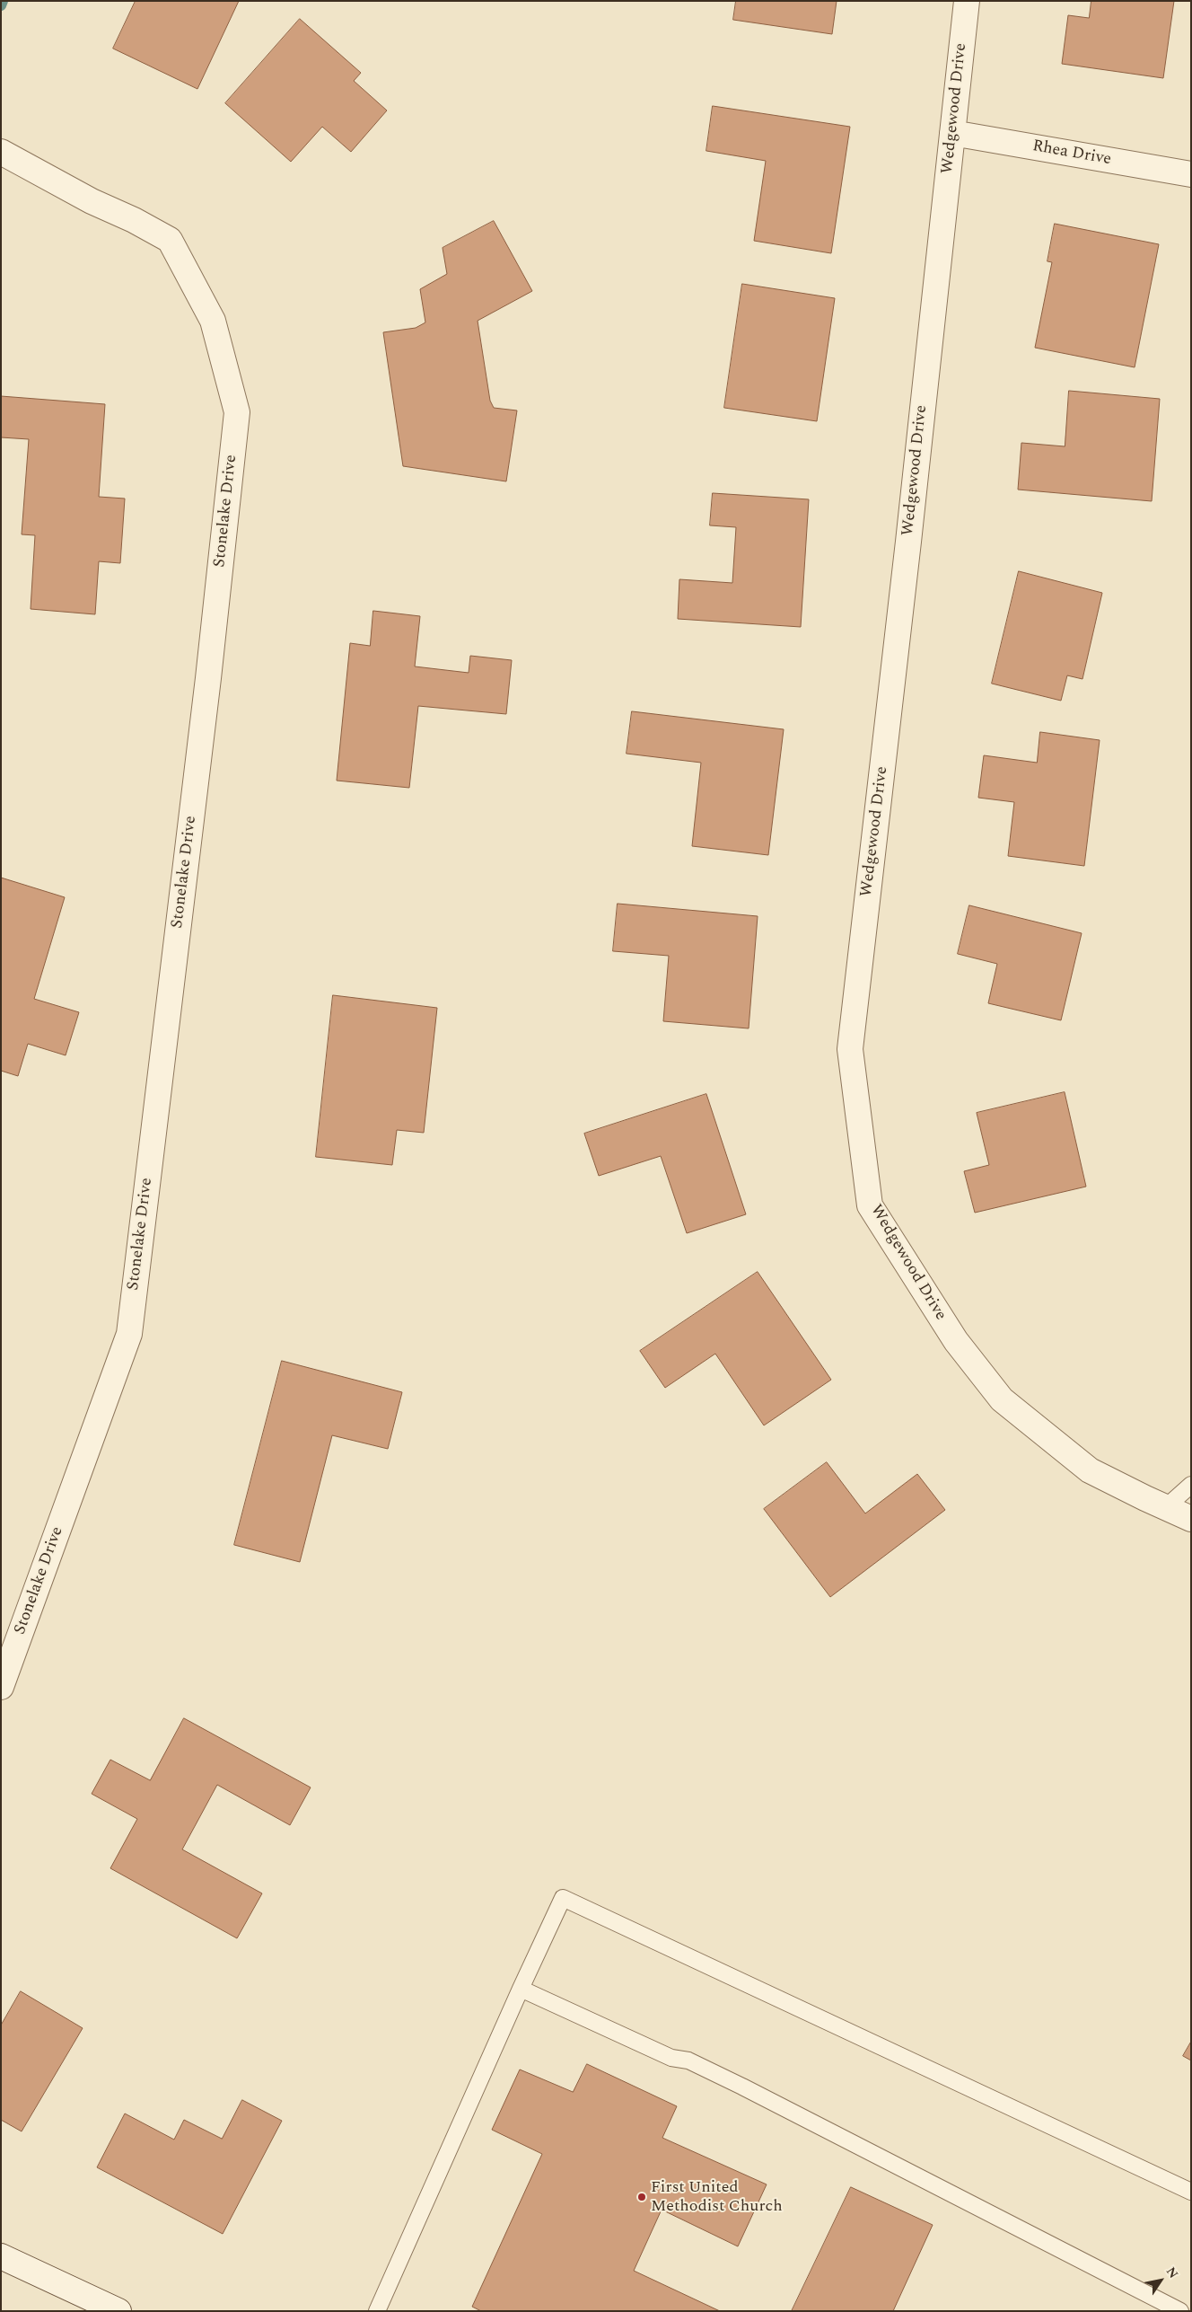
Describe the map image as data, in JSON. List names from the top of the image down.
{
  "streets": {
    "street": ["Wedgewood Drive", "Rhea Drive", "Stonelake Drive"]
  },
  "crossings": [
    ["Wedgewood Drive", "Rhea Drive"]
  ],
  "places": ["First United Methodist Church"],
  "north": "top right"
}
